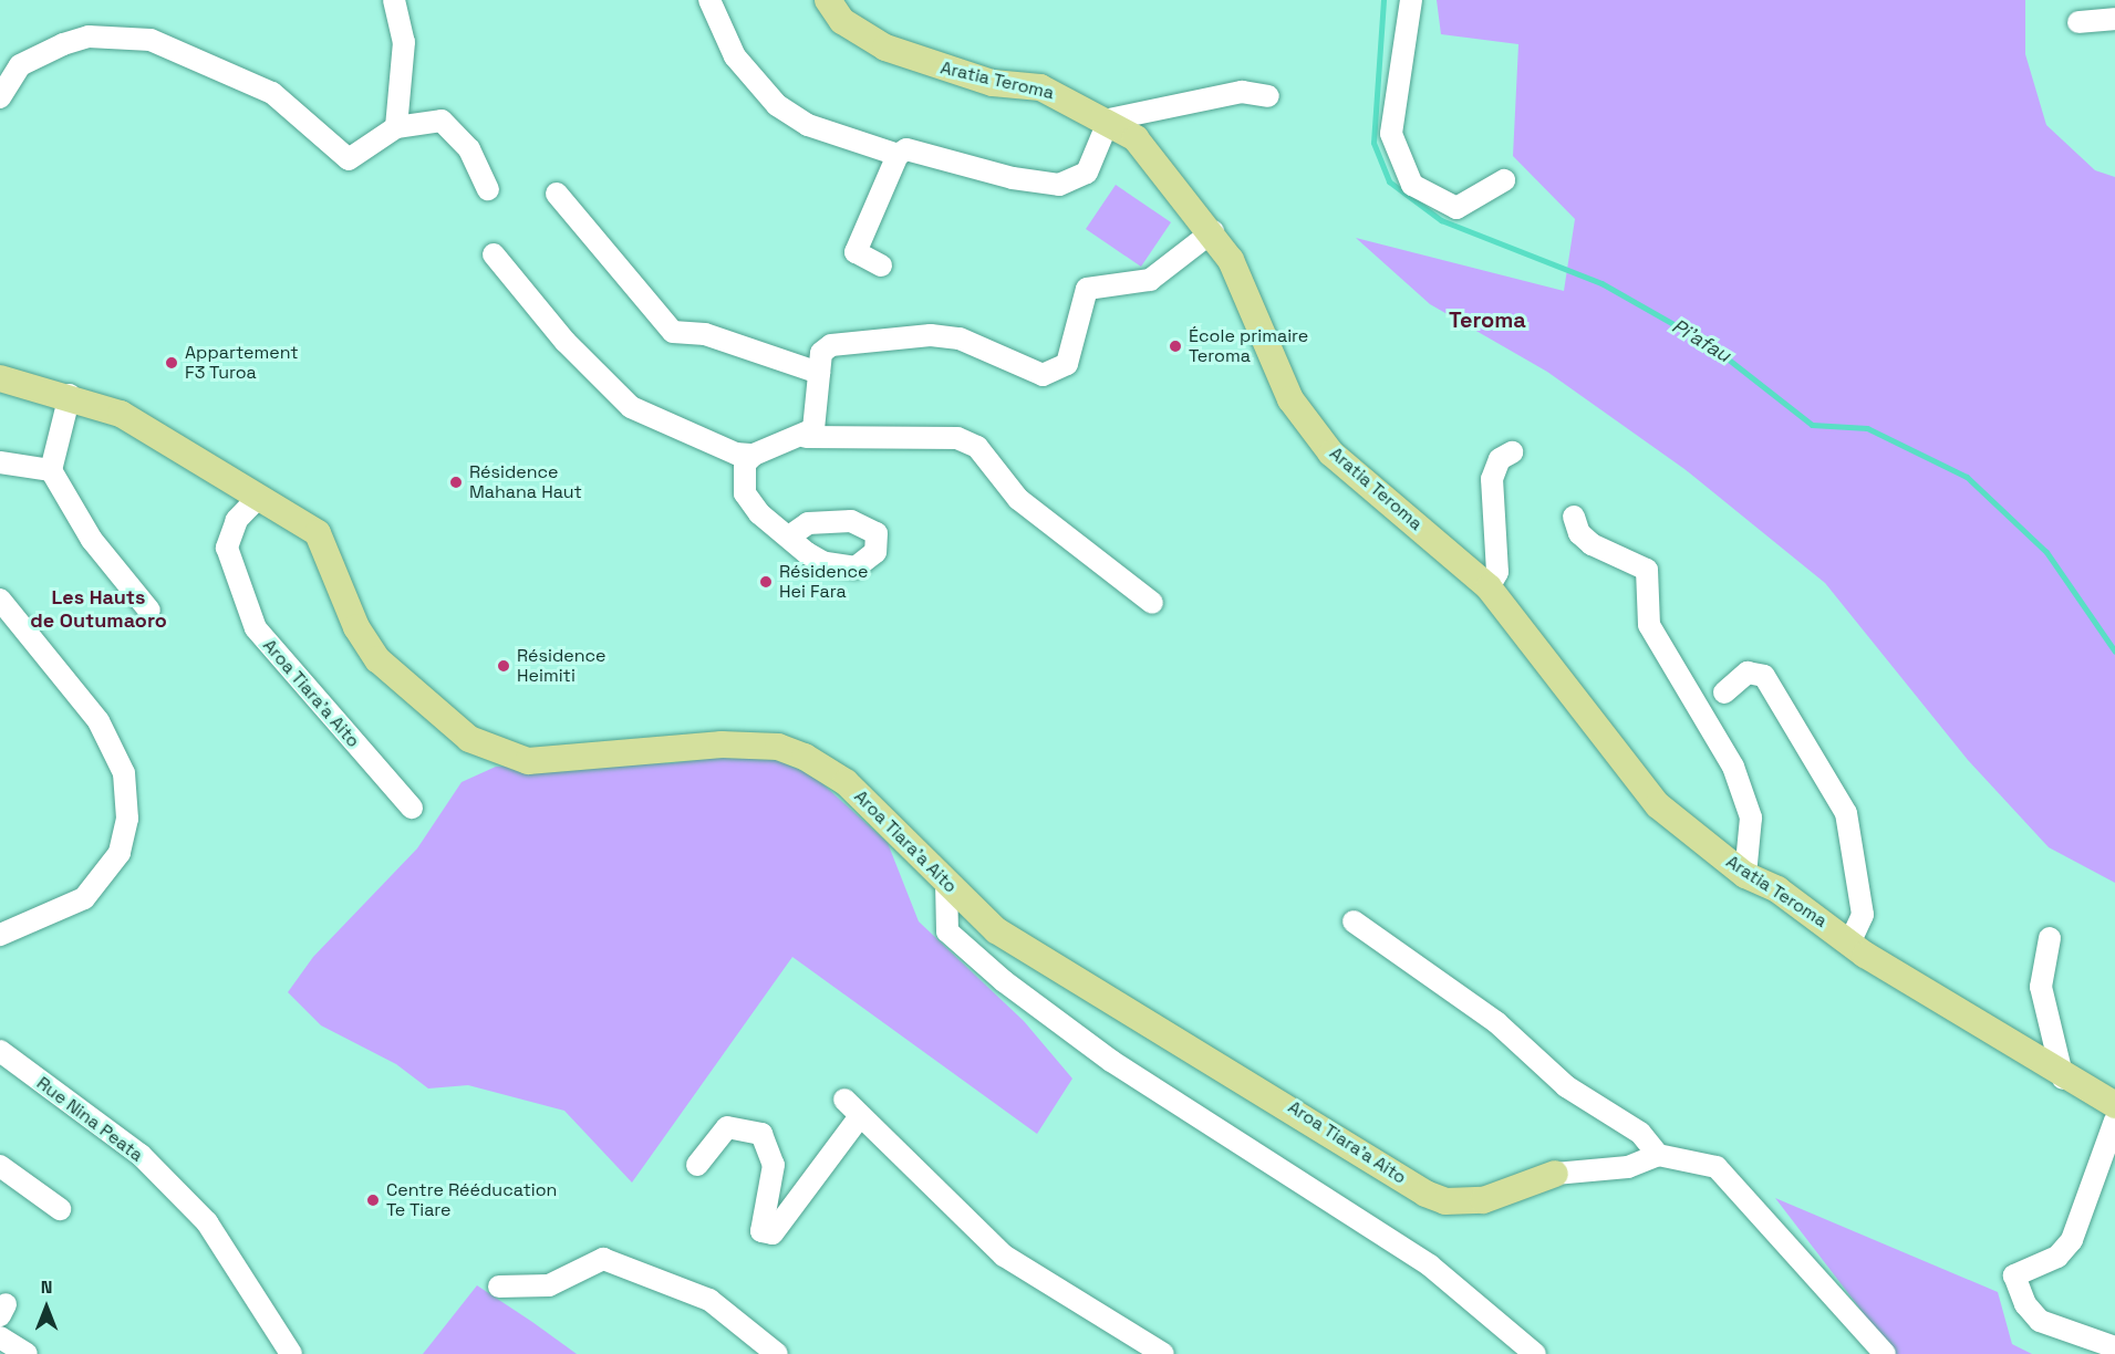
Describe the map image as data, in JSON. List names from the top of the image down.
{
  "streets": {
    "main road": ["Aratia Teroma", "Aroa Tiara'a Aito"],
    "street": ["Rue Nina Peata"]
  },
  "districts": ["Teroma", "Les Hauts de Outumaoro"],
  "water": ["Pi'afau"],
  "places": [
    "École primaire Teroma",
    "Appartement F3 Turoa",
    "Résidence Mahana Haut",
    "Résidence Hei Fara",
    "Résidence Heimiti",
    "Centre Rééducation Te Tiare"
  ],
  "north": "top"
}
